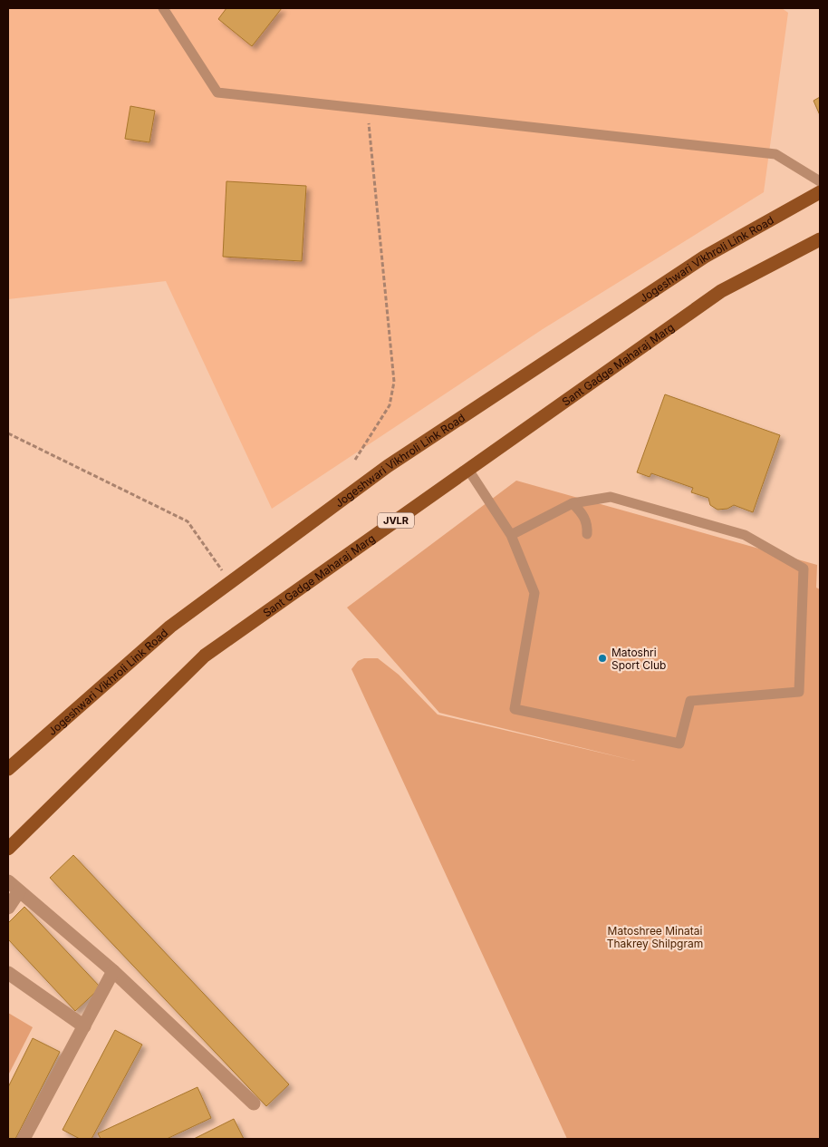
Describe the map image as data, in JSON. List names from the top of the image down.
{
  "streets": {
    "main road": ["Jogeshwari Vikhroli Link Road", "Sant Gadge Maharaj Marg", "JVLR"]
  },
  "parks": ["Matoshree Minatai Thakrey Shilpgram"],
  "places": ["Matoshri Sport Club"]
}
